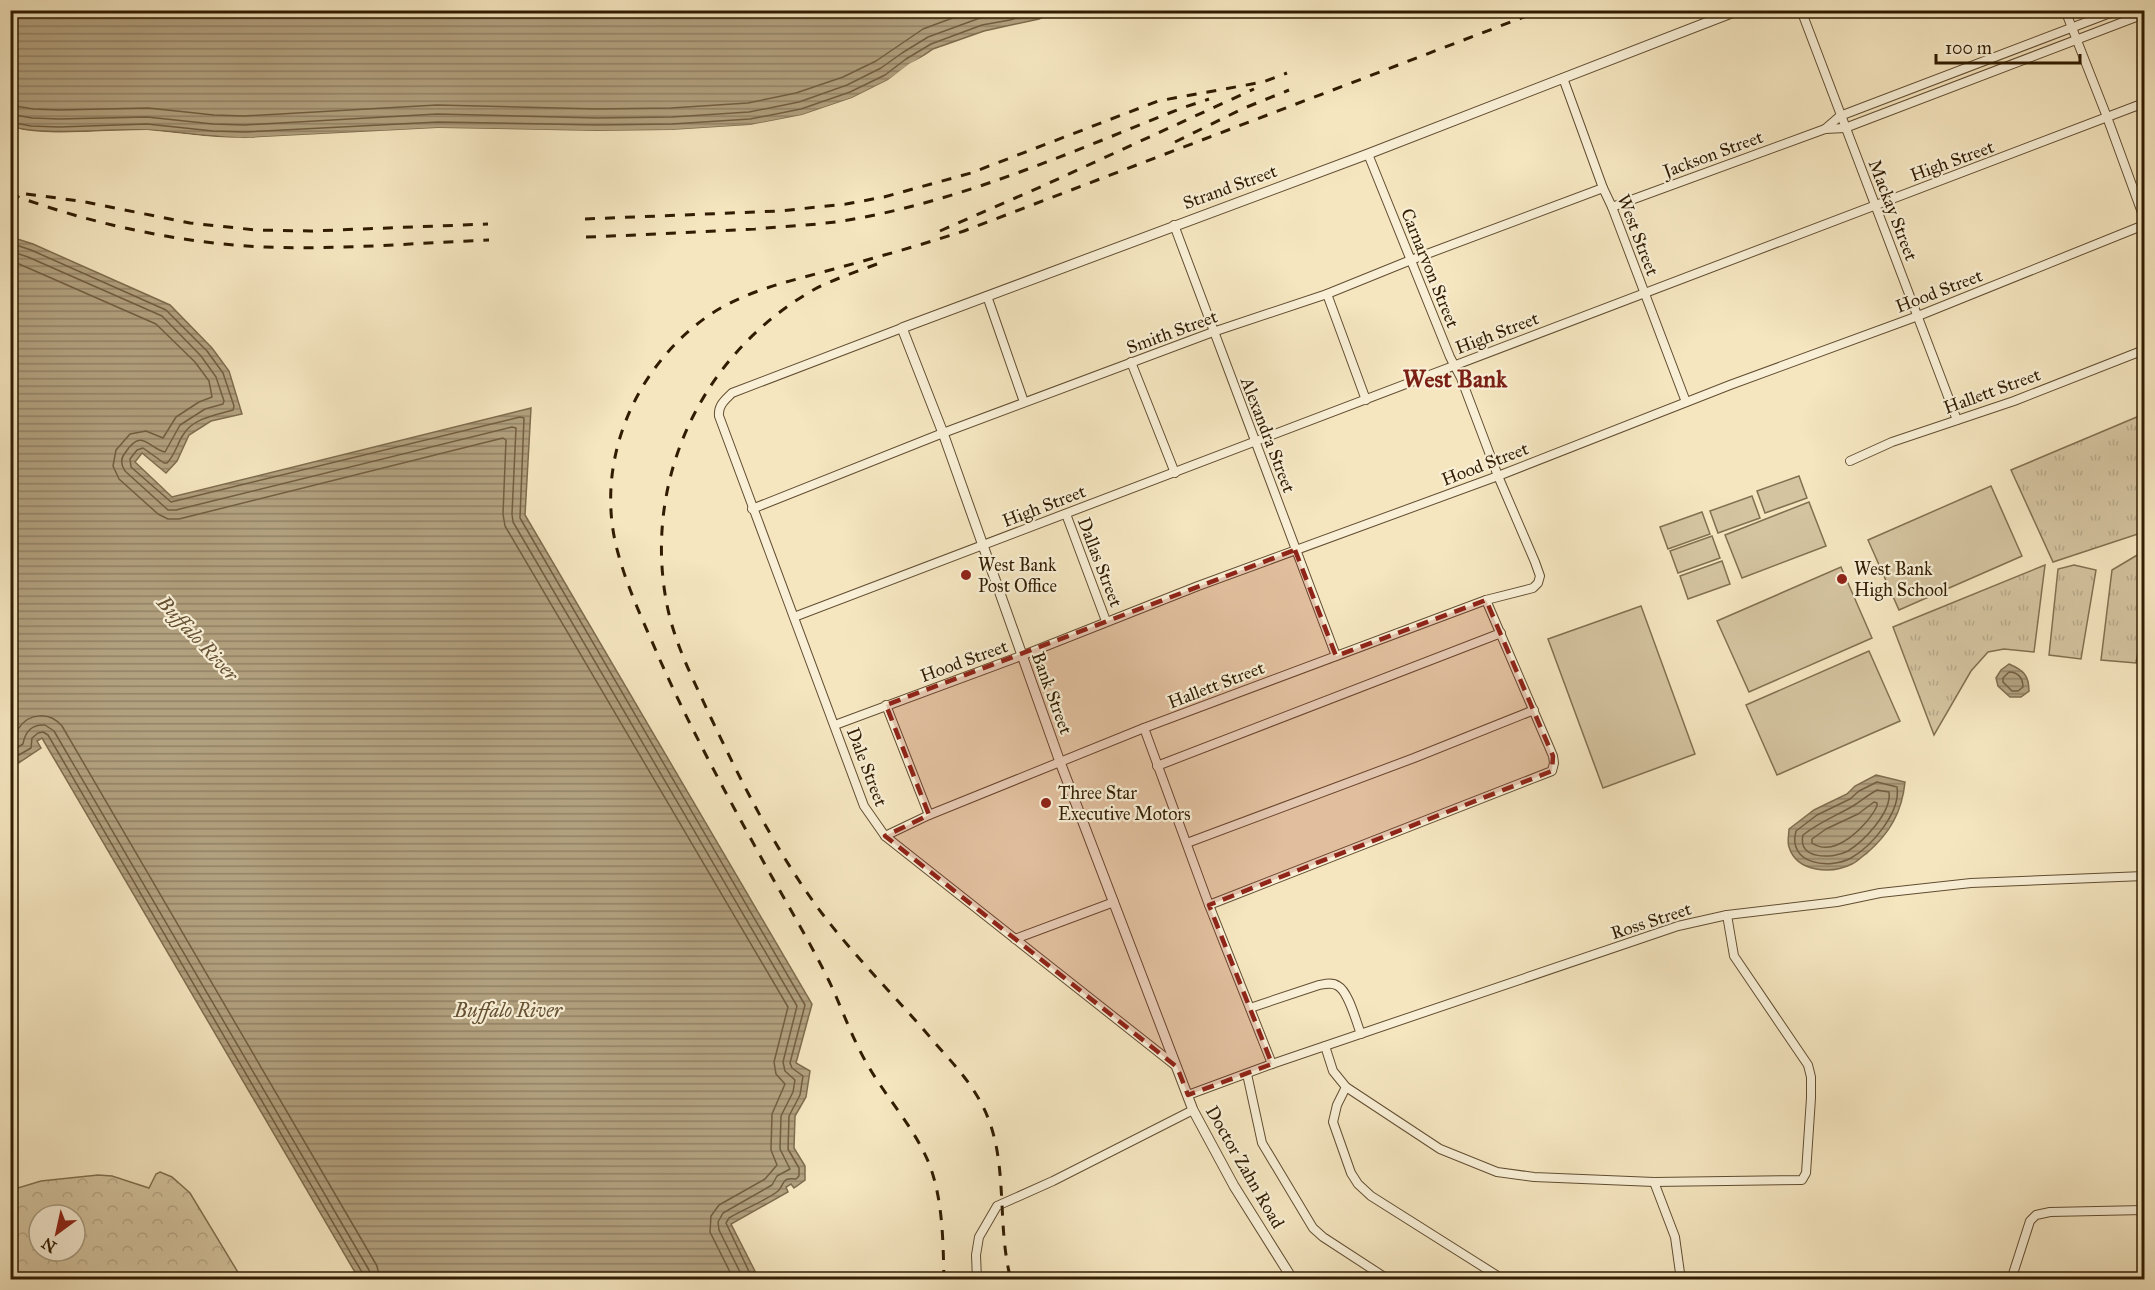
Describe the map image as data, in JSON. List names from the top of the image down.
{
  "streets": {
    "street": [
      "Jackson Street",
      "High Street",
      "Strand Street",
      "Mackay Street",
      "West Street",
      "Carnarvon Street",
      "Hood Street",
      "Smith Street",
      "Hallett Street",
      "Alexandra Street",
      "Dallas Street",
      "Bank Street",
      "Dale Street",
      "Ross Street",
      "Doctor Zahn Road"
    ]
  },
  "crossings": [
    ["Jackson Street", "Mackay Street"],
    ["Jackson Street", "West Street"],
    ["High Street", "Mackay Street"],
    ["High Street", "West Street"],
    ["High Street", "Carnarvon Street"],
    ["High Street", "Alexandra Street"],
    ["High Street", "Dallas Street"],
    ["High Street", "Bank Street"],
    ["High Street", "Dale Street"],
    ["Strand Street", "West Street"],
    ["Strand Street", "Carnarvon Street"],
    ["Strand Street", "Alexandra Street"],
    ["Strand Street", "Bank Street"],
    ["Strand Street", "Dale Street"],
    ["Mackay Street", "Hood Street"],
    ["Mackay Street", "Hallett Street"],
    ["West Street", "Hood Street"],
    ["West Street", "Smith Street"],
    ["Carnarvon Street", "Hood Street"],
    ["Carnarvon Street", "Smith Street"],
    ["Carnarvon Street", "Hallett Street"],
    ["Hood Street", "Alexandra Street"],
    ["Hood Street", "Dallas Street"],
    ["Hood Street", "Bank Street"],
    ["Hood Street", "Dale Street"],
    ["Smith Street", "Alexandra Street"],
    ["Smith Street", "Bank Street"],
    ["Smith Street", "Dale Street"],
    ["Hallett Street", "Alexandra Street"],
    ["Hallett Street", "Bank Street"],
    ["Hallett Street", "Dale Street"],
    ["Bank Street", "Dale Street"],
    ["Bank Street", "Doctor Zahn Road"],
    ["Dale Street", "Doctor Zahn Road"],
    ["Ross Street", "Doctor Zahn Road"]
  ],
  "districts": ["West Bank"],
  "water": ["Buffalo River"],
  "places": ["West Bank Post Office", "West Bank High School", "Three Star Executive Motors"],
  "scale_bar": "100 m",
  "north": "bottom left"
}
